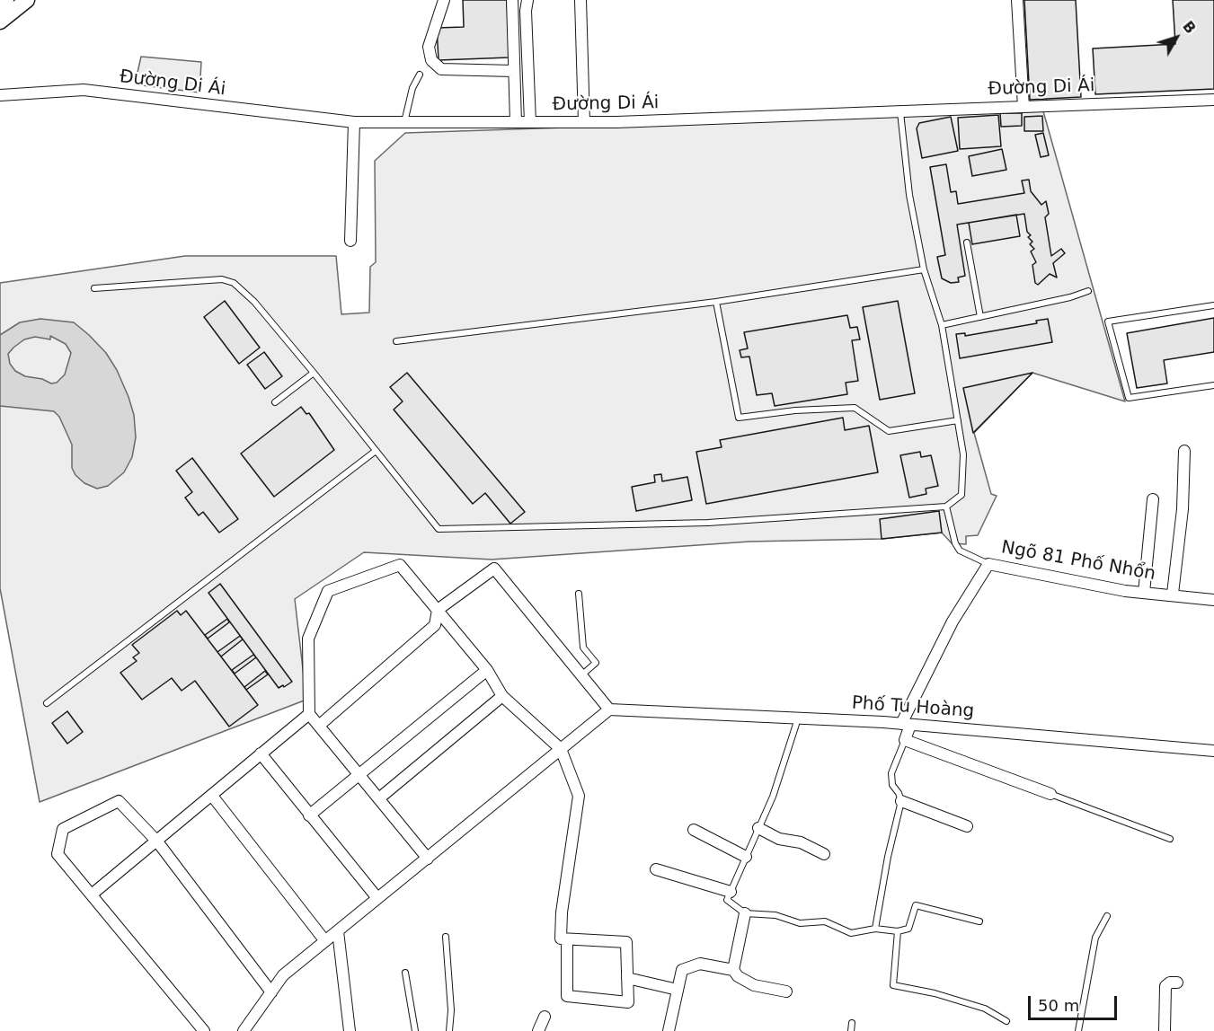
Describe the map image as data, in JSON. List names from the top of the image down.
{
  "streets": {
    "street": ["Đường Di Ái", "Ngõ 81 Phố Nhổn", "Phố Tu Hoàng"]
  },
  "crossings": [
    ["Ngõ 81 Phố Nhổn", "Phố Tu Hoàng"]
  ],
  "scale_bar": "50 m",
  "north": "top right"
}
